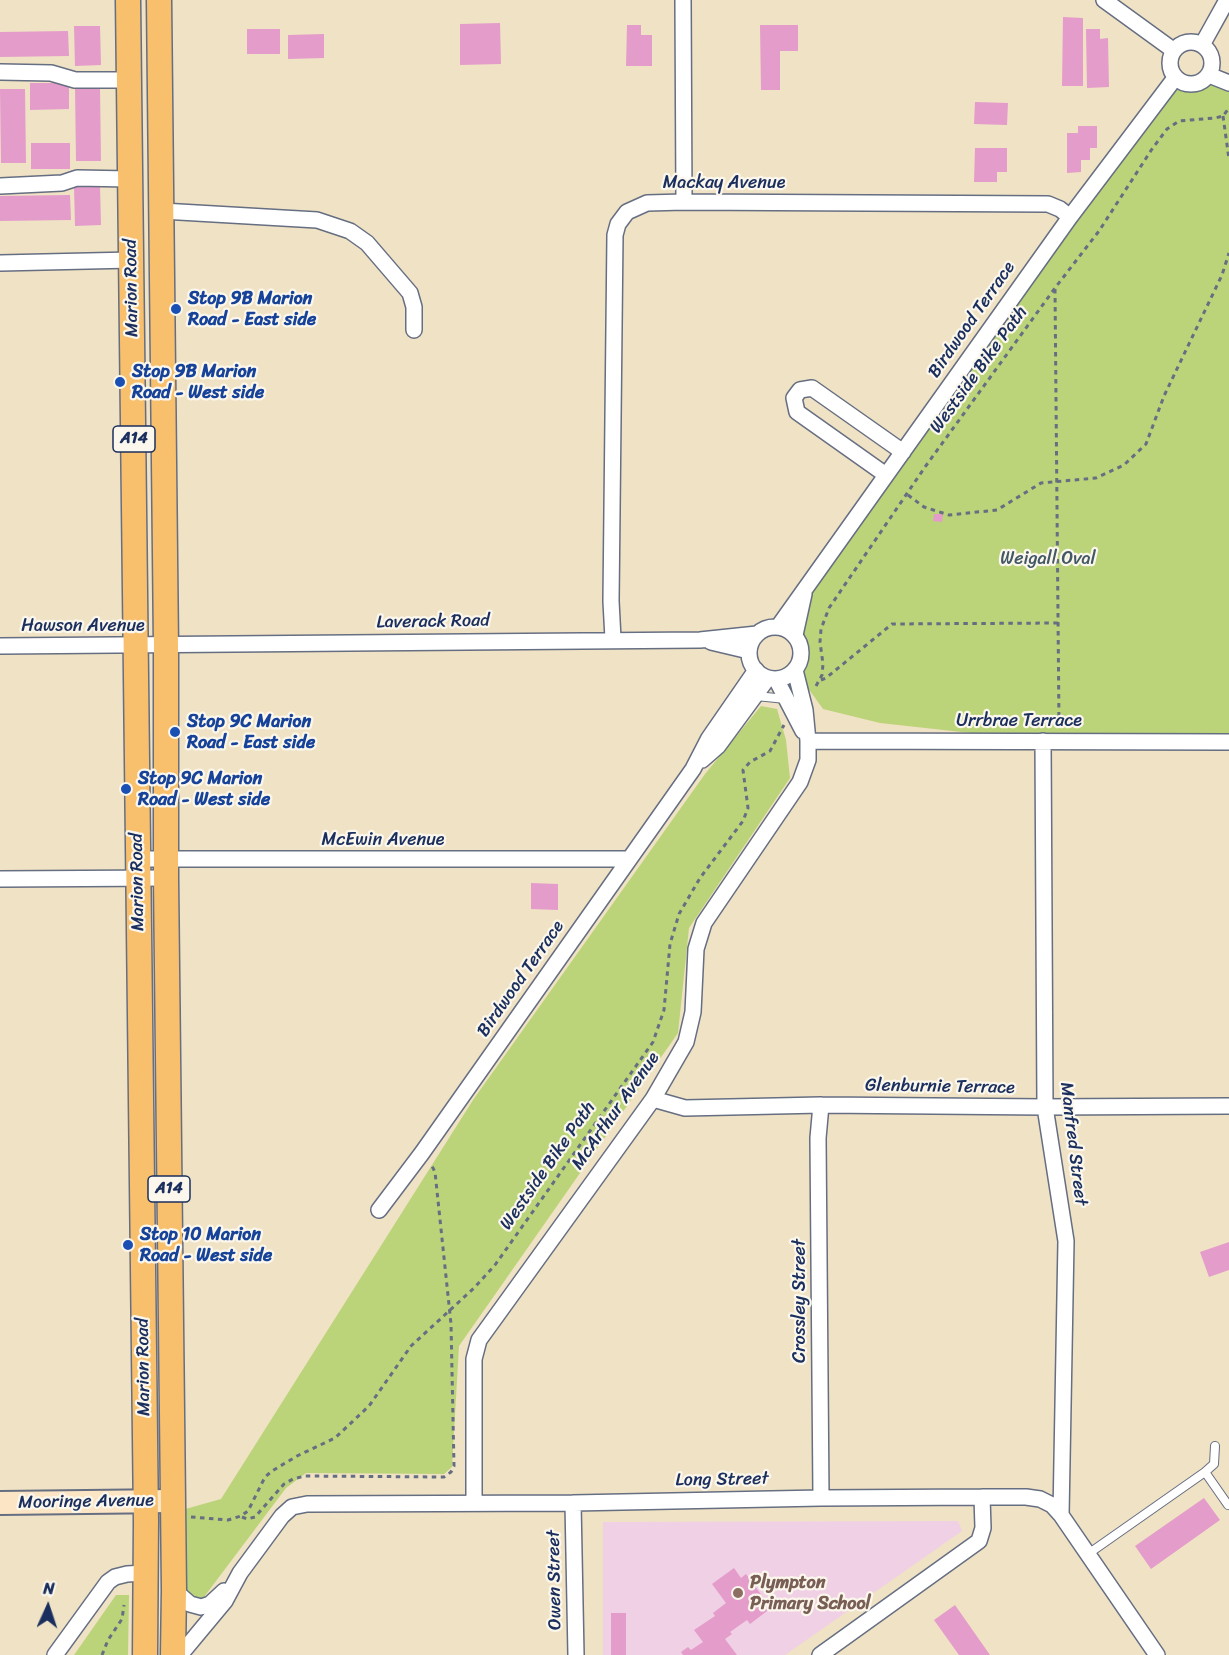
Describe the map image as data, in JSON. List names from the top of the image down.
{
  "streets": {
    "main road": ["Marion Road", "A14"],
    "street": [
      "Mackay Avenue",
      "Birdwood Terrace",
      "Laverack Road",
      "Hawson Avenue",
      "Urrbrae Terrace",
      "McEwin Avenue",
      "Glenburnie Terrace",
      "McArthur Avenue",
      "Manfred Street",
      "Crossley Street",
      "Long Street",
      "Mooringe Avenue",
      "Owen Street"
    ],
    "path": ["Westside Bike Path"]
  },
  "crossings": [
    ["Mackay Avenue", "Birdwood Terrace"],
    ["Mackay Avenue", "Laverack Road"],
    ["Marion Road", "Laverack Road"],
    ["Marion Road", "Hawson Avenue"],
    ["Marion Road", "McEwin Avenue"],
    ["Marion Road", "Long Street"],
    ["Marion Road", "Mooringe Avenue"],
    ["Birdwood Terrace", "Laverack Road"],
    ["Birdwood Terrace", "McEwin Avenue"],
    ["Birdwood Terrace", "McArthur Avenue"],
    ["Laverack Road", "Hawson Avenue"],
    ["Laverack Road", "McArthur Avenue"],
    ["Urrbrae Terrace", "McArthur Avenue"],
    ["Urrbrae Terrace", "Manfred Street"],
    ["Glenburnie Terrace", "McArthur Avenue"],
    ["Glenburnie Terrace", "Manfred Street"],
    ["Glenburnie Terrace", "Crossley Street"],
    ["McArthur Avenue", "Long Street"],
    ["Manfred Street", "Long Street"],
    ["Crossley Street", "Long Street"],
    ["Long Street", "Owen Street"]
  ],
  "parks": ["Weigall Oval"],
  "places": [
    "Stop 9B Marion Road - East side",
    "Stop 9B Marion Road - West side",
    "Stop 9C Marion Road - East side",
    "Stop 9C Marion Road - West side",
    "Stop 10 Marion Road - West side",
    "Plympton Primary School"
  ],
  "north": "top"
}
